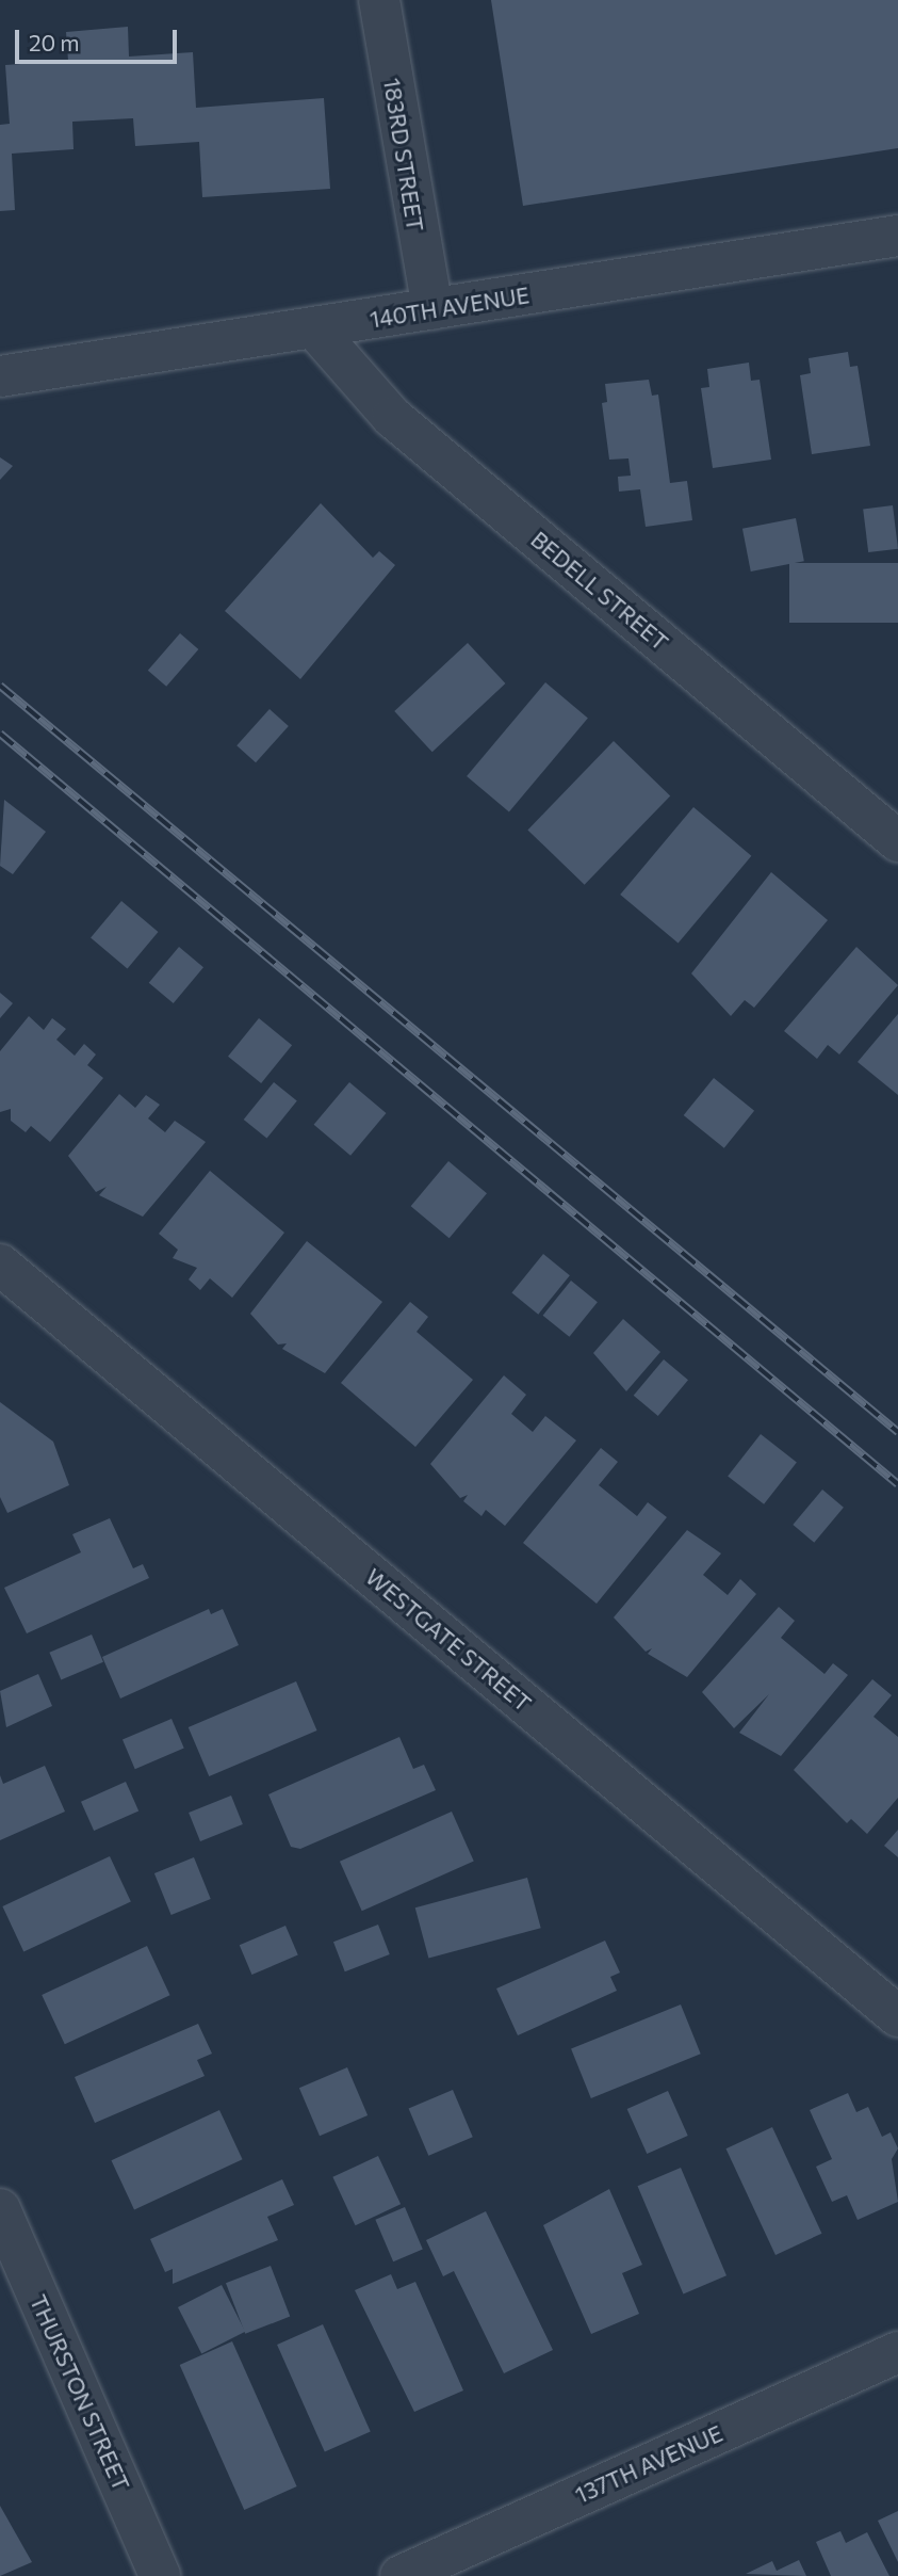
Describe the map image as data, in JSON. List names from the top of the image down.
{
  "streets": {
    "street": [
      "183RD STREET",
      "140TH AVENUE",
      "BEDELL STREET",
      "WESTGATE STREET",
      "THURSTON STREET",
      "137TH AVENUE"
    ]
  },
  "crossings": [
    ["183RD STREET", "140TH AVENUE"],
    ["140TH AVENUE", "BEDELL STREET"]
  ],
  "scale_bar": "20 m"
}
